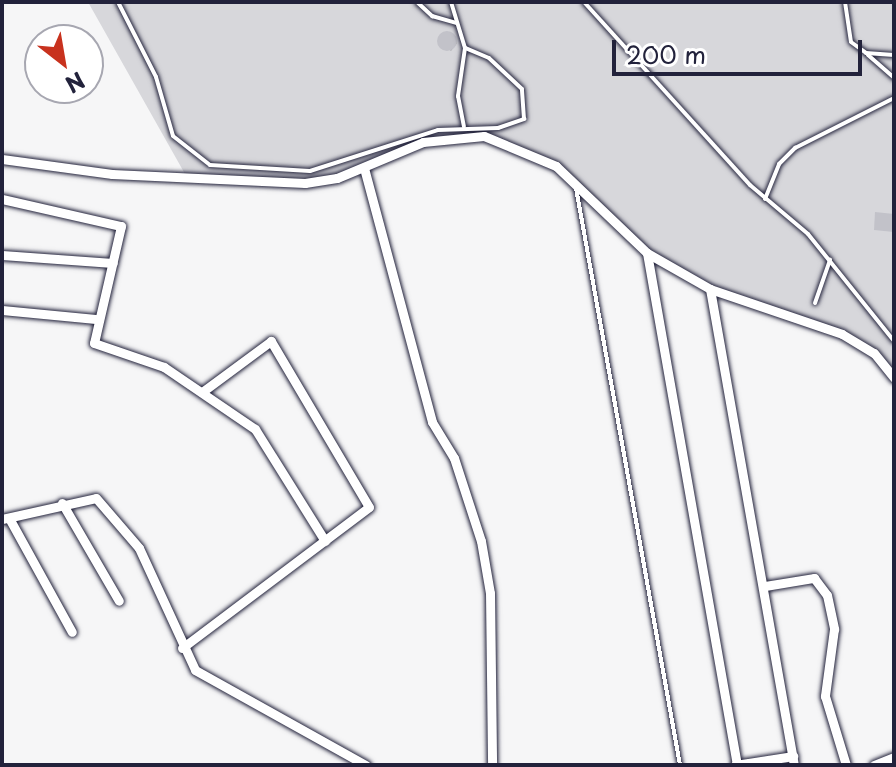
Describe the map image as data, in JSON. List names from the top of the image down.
{
  "scale_bar": "200 m",
  "north": "bottom right"
}
